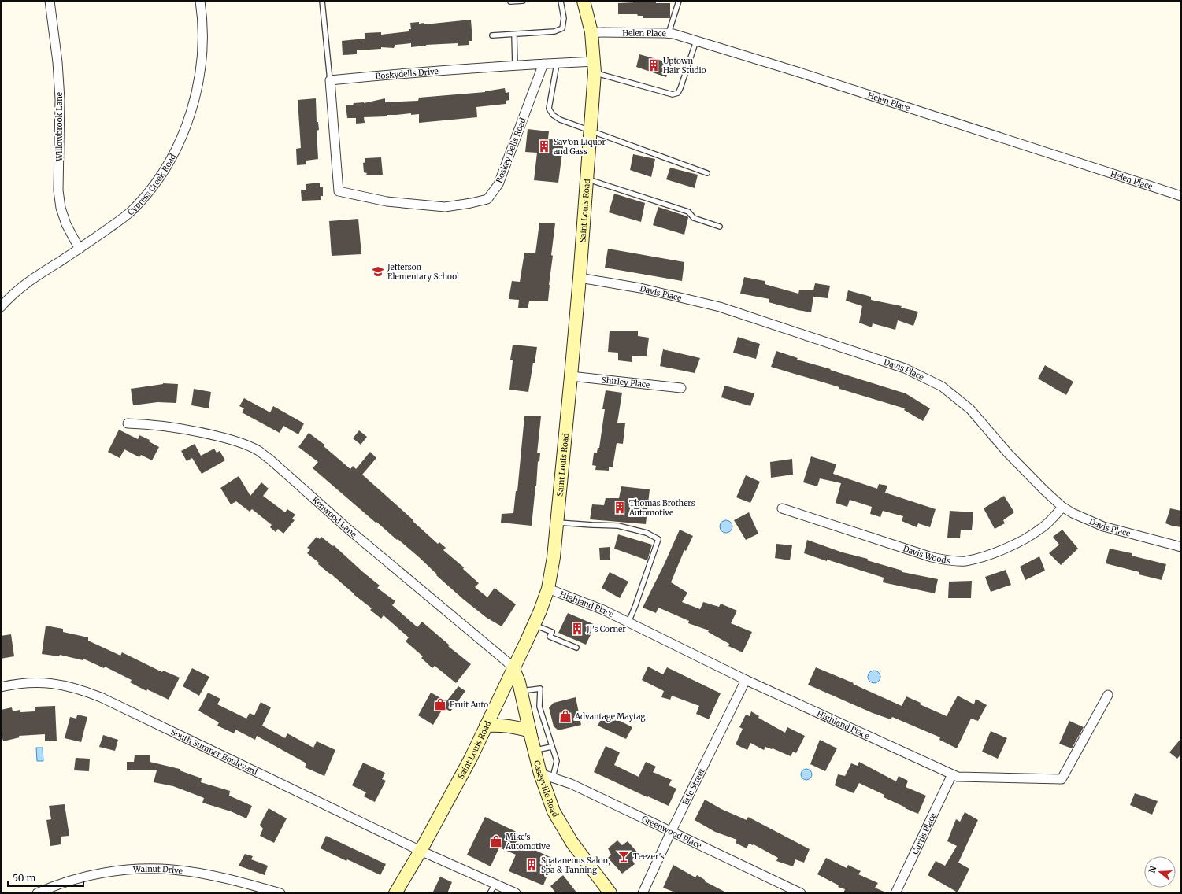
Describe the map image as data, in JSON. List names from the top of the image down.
{
  "streets": {
    "street": [
      "Helen Place",
      "Boskydells Drive",
      "Willowbrook Lane",
      "Boskey Dells Road",
      "Cypress Creek Road",
      "Saint Louis Road",
      "Davis Place",
      "Shirley Place",
      "Kenwood Lane",
      "Davis Woods",
      "Highland Place",
      "South Sumner Boulevard",
      "Erie Street",
      "Caseyville Road",
      "Greenwood Place",
      "Curtis Place",
      "Walnut Drive"
    ]
  },
  "crossings": [
    ["Helen Place", "Saint Louis Road"],
    ["Boskydells Drive", "Boskey Dells Road"],
    ["Boskydells Drive", "Saint Louis Road"],
    ["Willowbrook Lane", "Cypress Creek Road"],
    ["Saint Louis Road", "Davis Place"],
    ["Saint Louis Road", "Shirley Place"],
    ["Saint Louis Road", "Kenwood Lane"],
    ["Saint Louis Road", "Highland Place"],
    ["Saint Louis Road", "South Sumner Boulevard"],
    ["Saint Louis Road", "Caseyville Road"],
    ["Davis Place", "Davis Woods"],
    ["Kenwood Lane", "Caseyville Road"],
    ["Highland Place", "Erie Street"],
    ["Highland Place", "Curtis Place"],
    ["Erie Street", "Greenwood Place"],
    ["Caseyville Road", "Greenwood Place"]
  ],
  "places": {
    "building": [
      "Uptown Hair Studio",
      "Sav'on Liquor and Gass",
      "Thomas Brothers Automotive",
      "JJ's Corner",
      "Spataneous Salon, Spa & Tanning"
    ],
    "school or university": ["Jefferson Elementary School"],
    "shop": ["Pruit Auto", "Advantage Maytag", "Mike's Automotive"],
    "bar": ["Teezer's"]
  },
  "scale_bar": "50 m",
  "north": "left"
}
